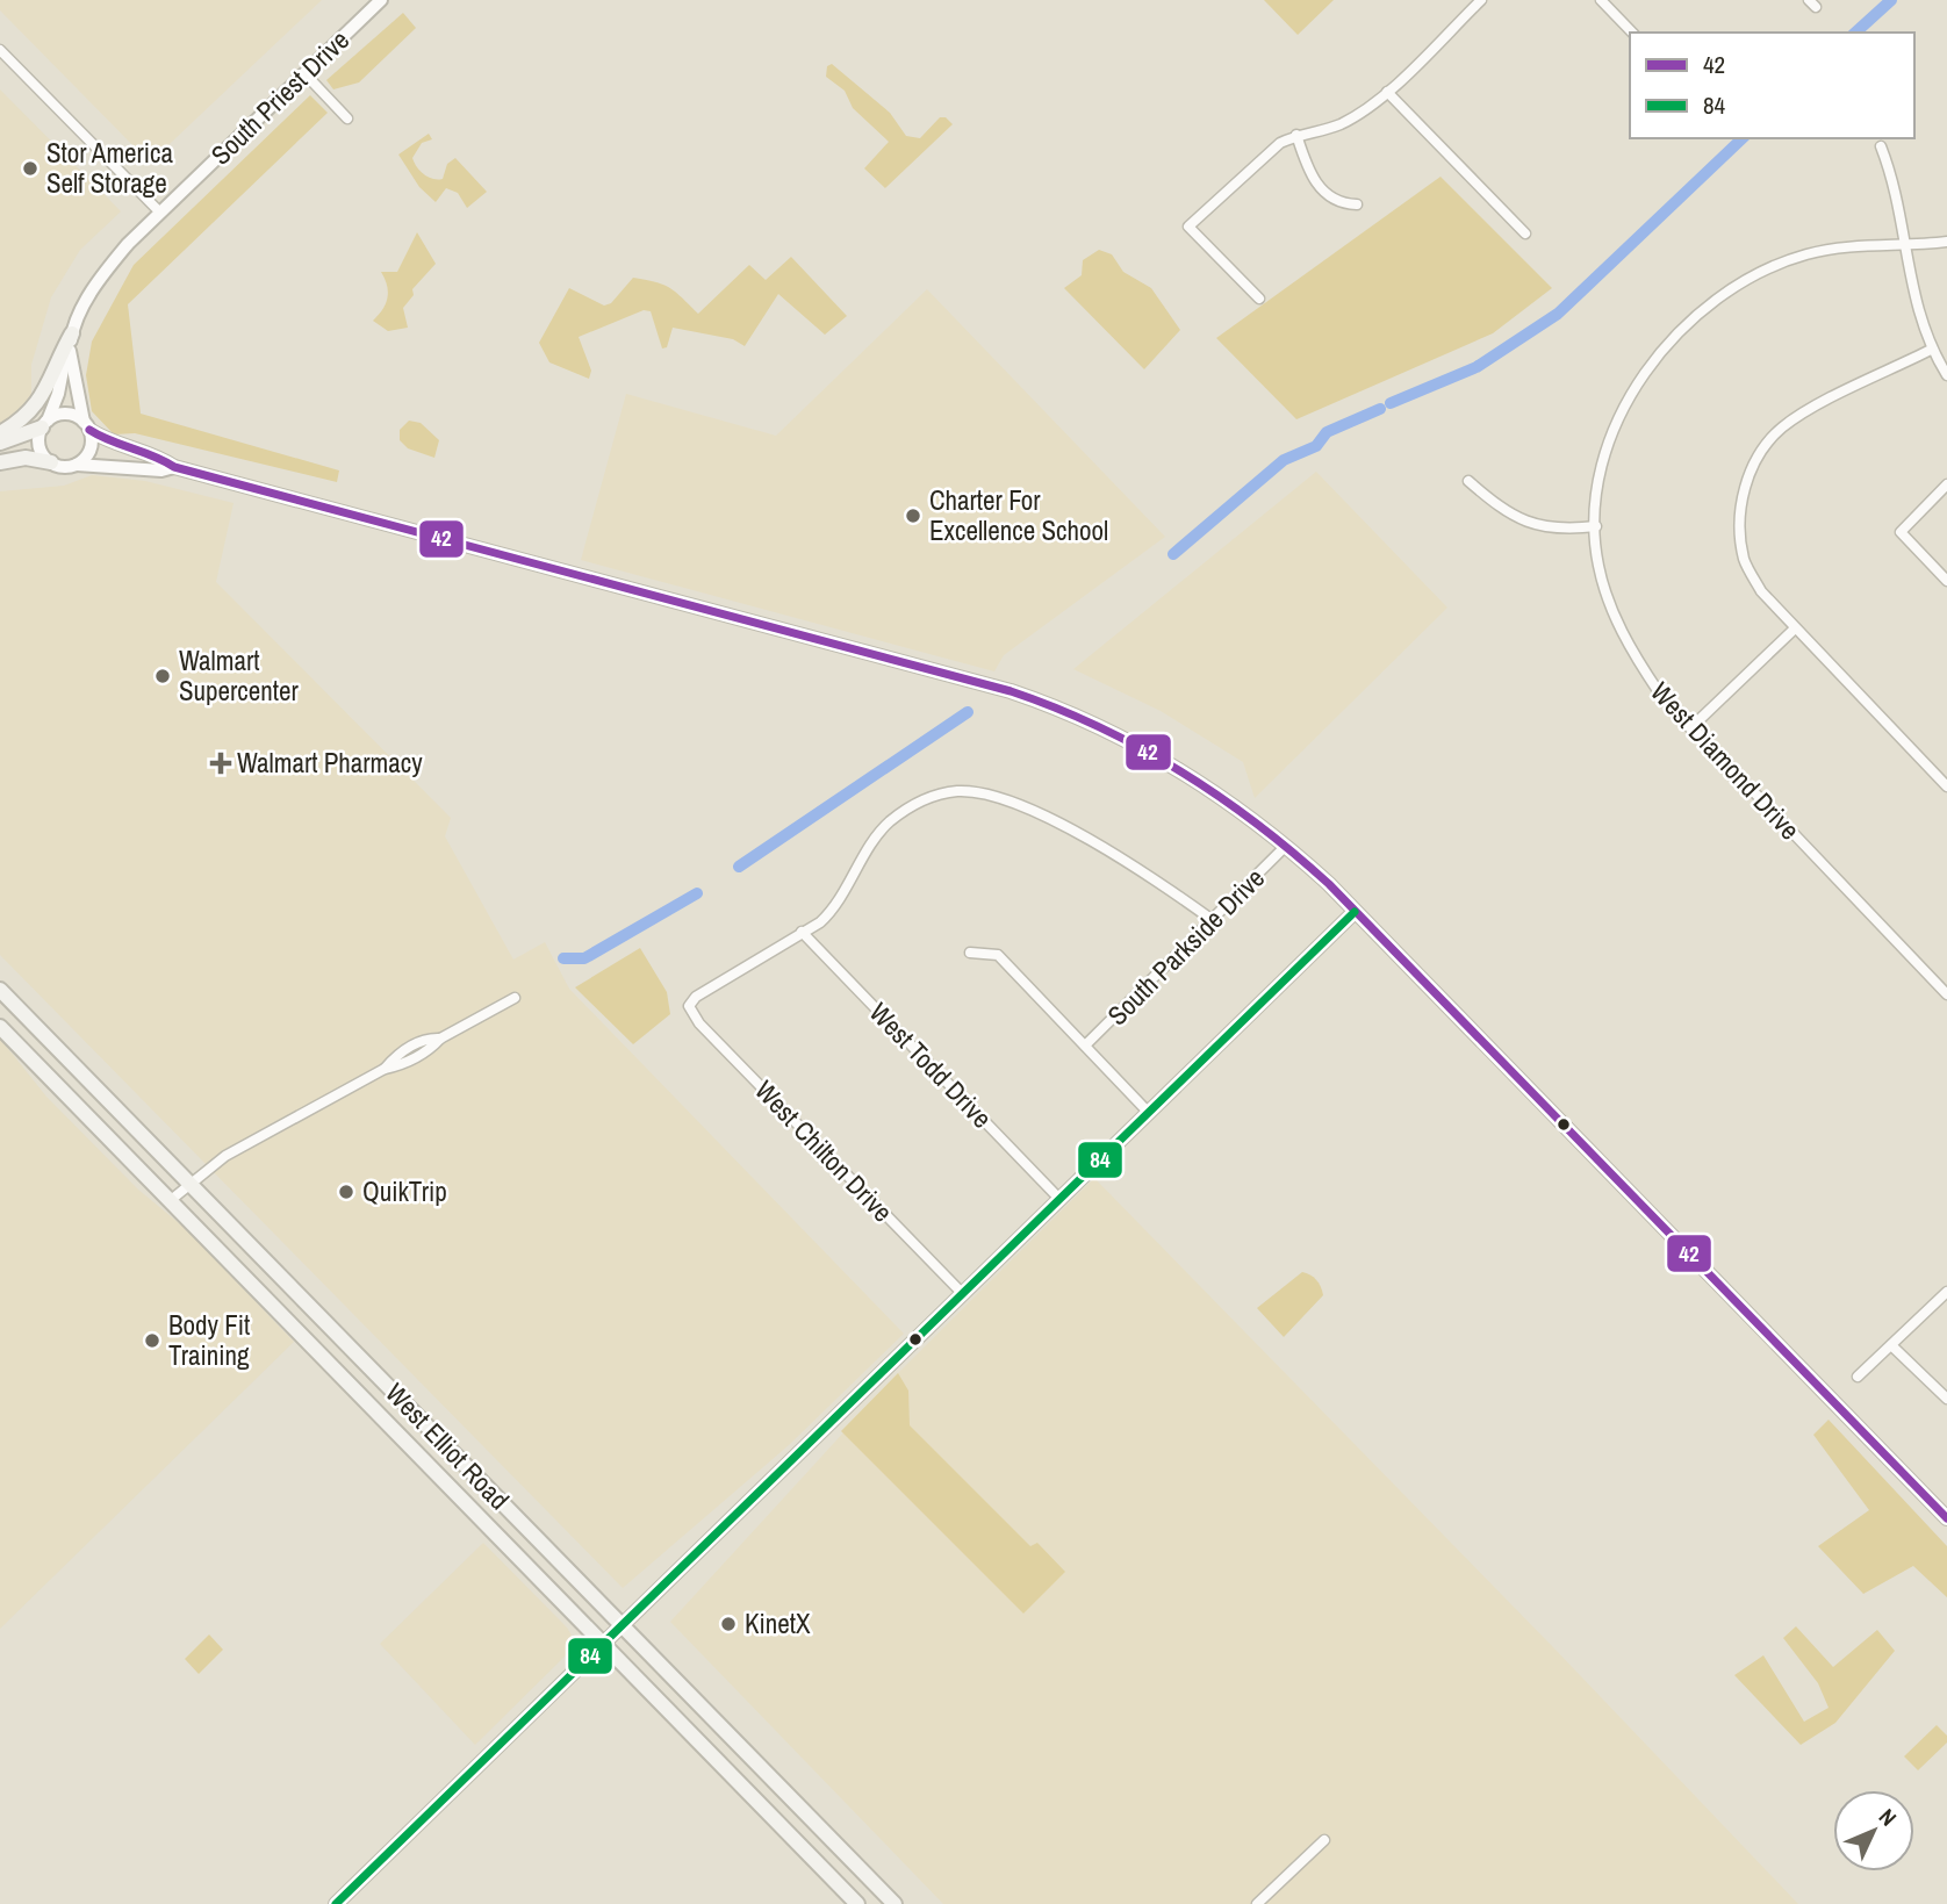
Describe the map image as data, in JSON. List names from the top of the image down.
{
  "streets": {
    "main road": ["West Elliot Road"],
    "street": [
      "South Priest Drive",
      "West Diamond Drive",
      "South Parkside Drive",
      "West Todd Drive",
      "West Chilton Drive"
    ]
  },
  "crossings": [
    ["West Todd Drive", "West Chilton Drive"]
  ],
  "places": {
    "other": [
      "Stor America Self Storage",
      "Charter For Excellence School",
      "Walmart Supercenter",
      "QuikTrip",
      "Body Fit Training",
      "KinetX"
    ],
    "health": ["Walmart Pharmacy"]
  },
  "lines": ["transit line 42", "transit line 84"],
  "legend": ["42", "84"],
  "north": "top right"
}
